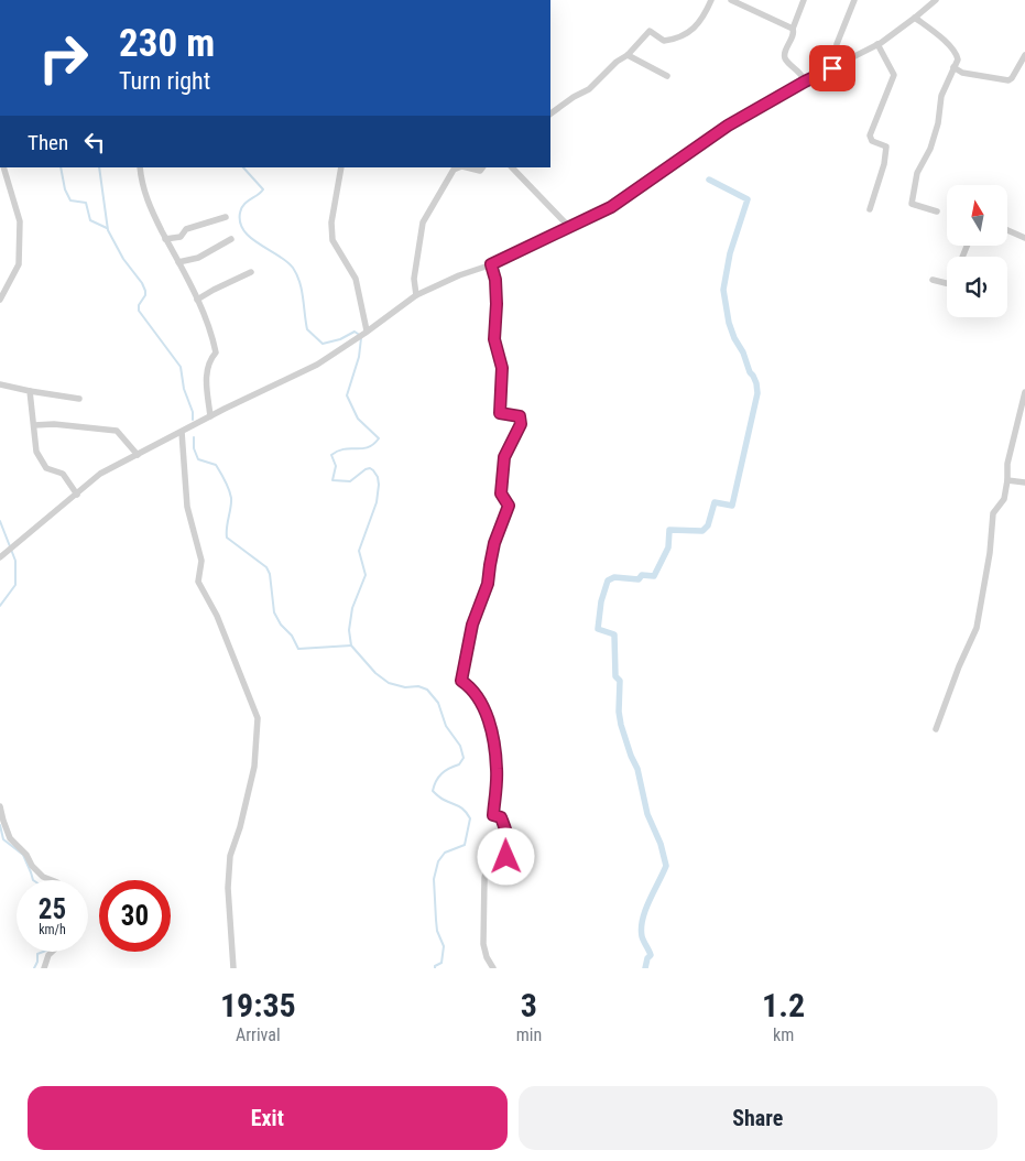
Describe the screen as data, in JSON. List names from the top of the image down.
{
  "north": "top",
  "page": {
    "turn": ["230 m", "Turn right"],
    "then": "Then",
    "speed": "25 km/h",
    "limit": "30",
    "eta": [
      "19:35",
      "Arrival",
      "3",
      "min",
      "1.2",
      "km"
    ],
    "buttons": ["Exit", "Share"]
  }
}
